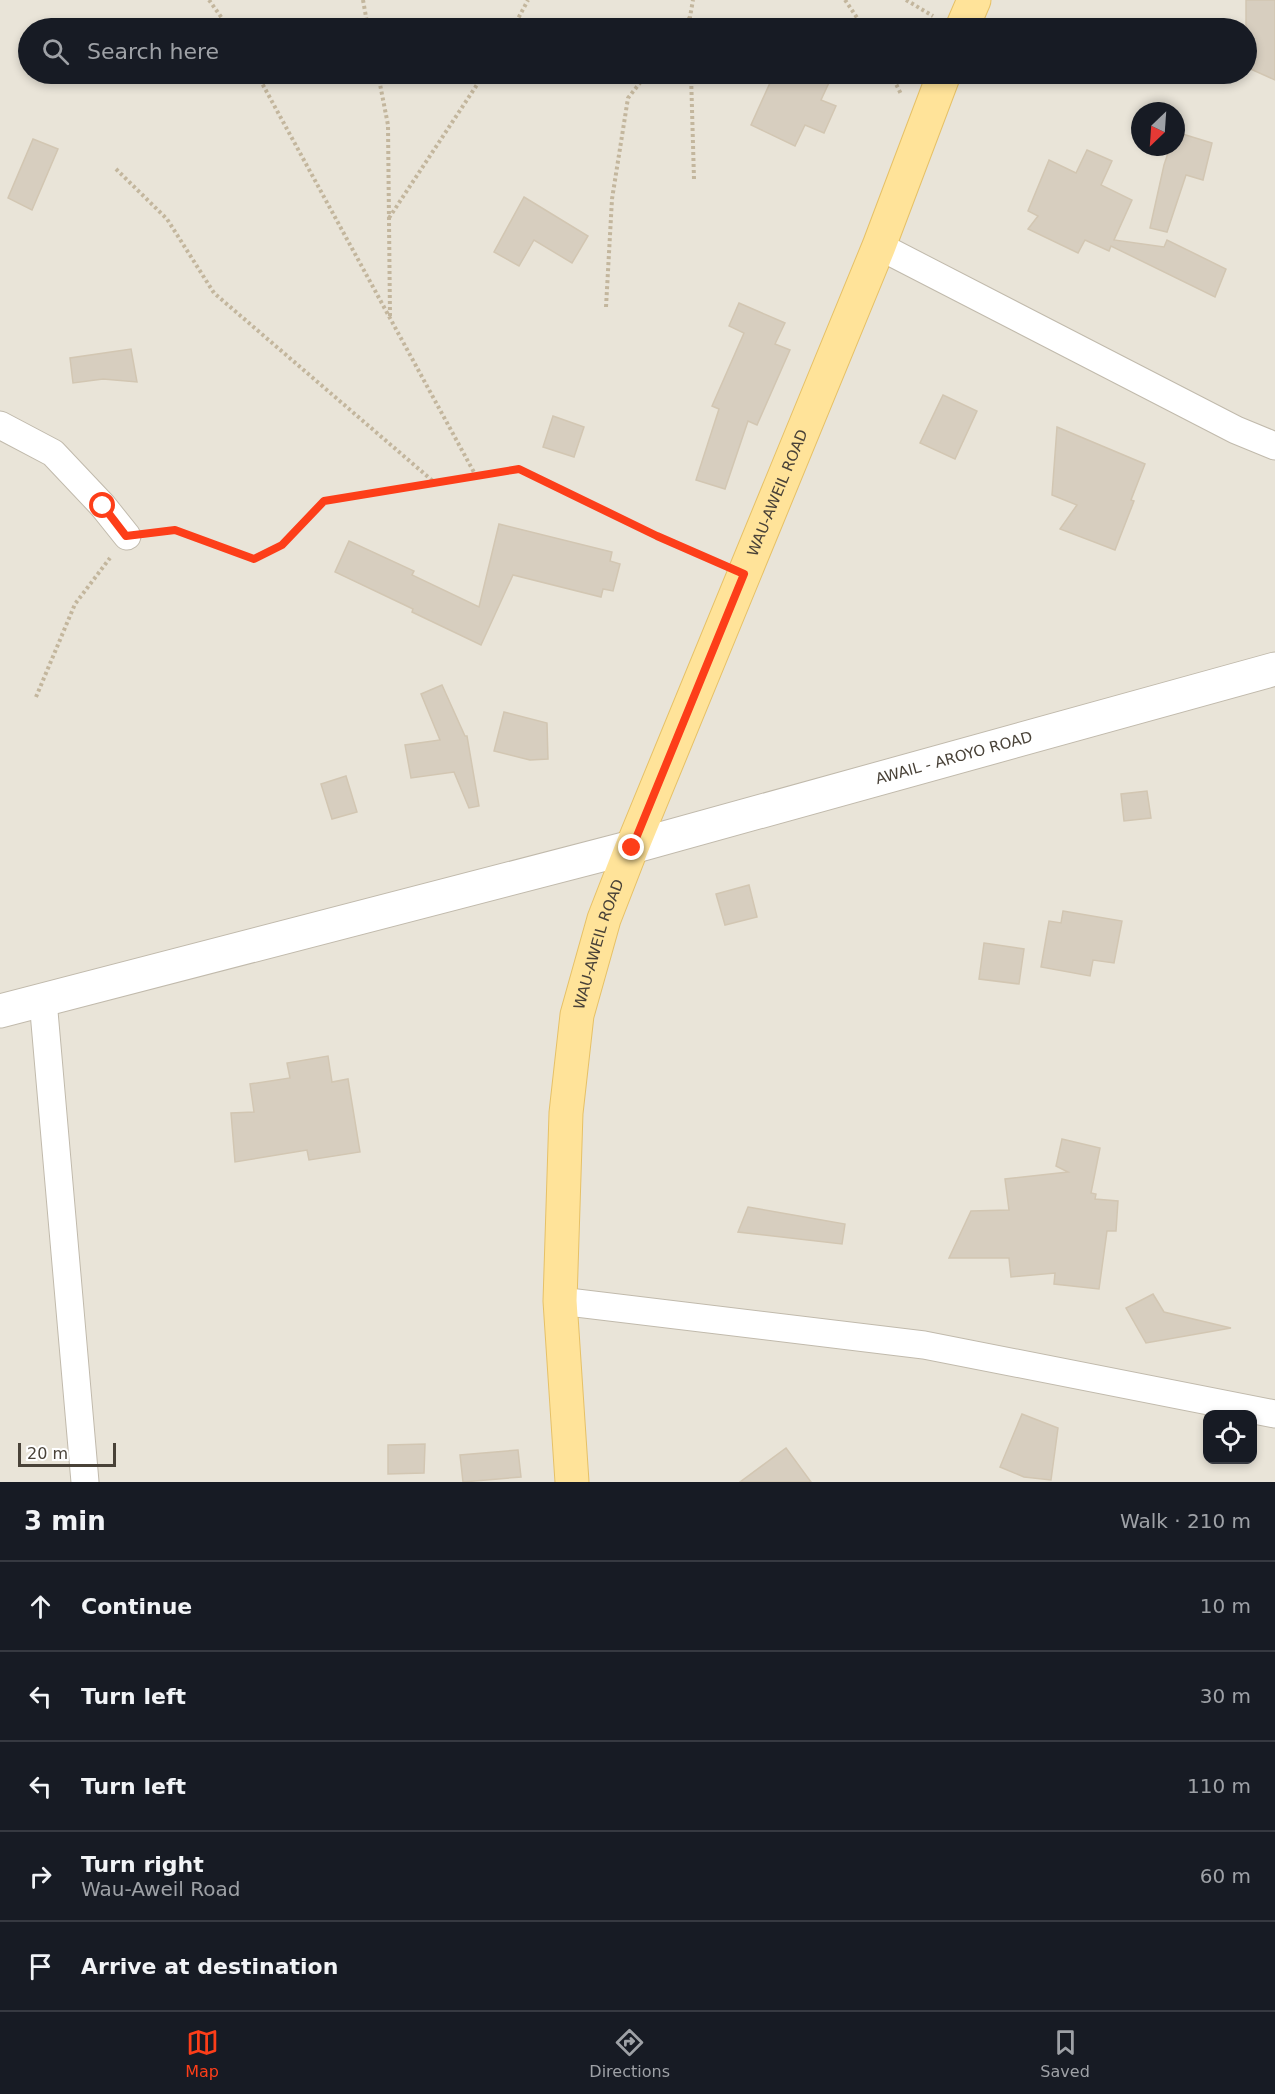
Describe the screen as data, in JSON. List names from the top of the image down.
{
  "streets": {
    "main road": ["WAU-AWEIL ROAD"],
    "street": ["AWAIL - AROYO ROAD"]
  },
  "crossings": [
    ["WAU-AWEIL ROAD", "AWAIL - AROYO ROAD"]
  ],
  "scale_bar": "20 m",
  "north": "bottom left",
  "page": {
    "search": "Search here",
    "scale": "20 m",
    "heading": ["3 min", "Walk · 210 m"],
    "list": [
      ["Continue", "10 m"],
      ["Turn left", "30 m"],
      ["Turn left", "110 m"],
      ["Turn right", "Wau-Aweil Road", "60 m"],
      "Arrive at destination"
    ],
    "nav": ["Map", "Directions", "Saved"]
  }
}
